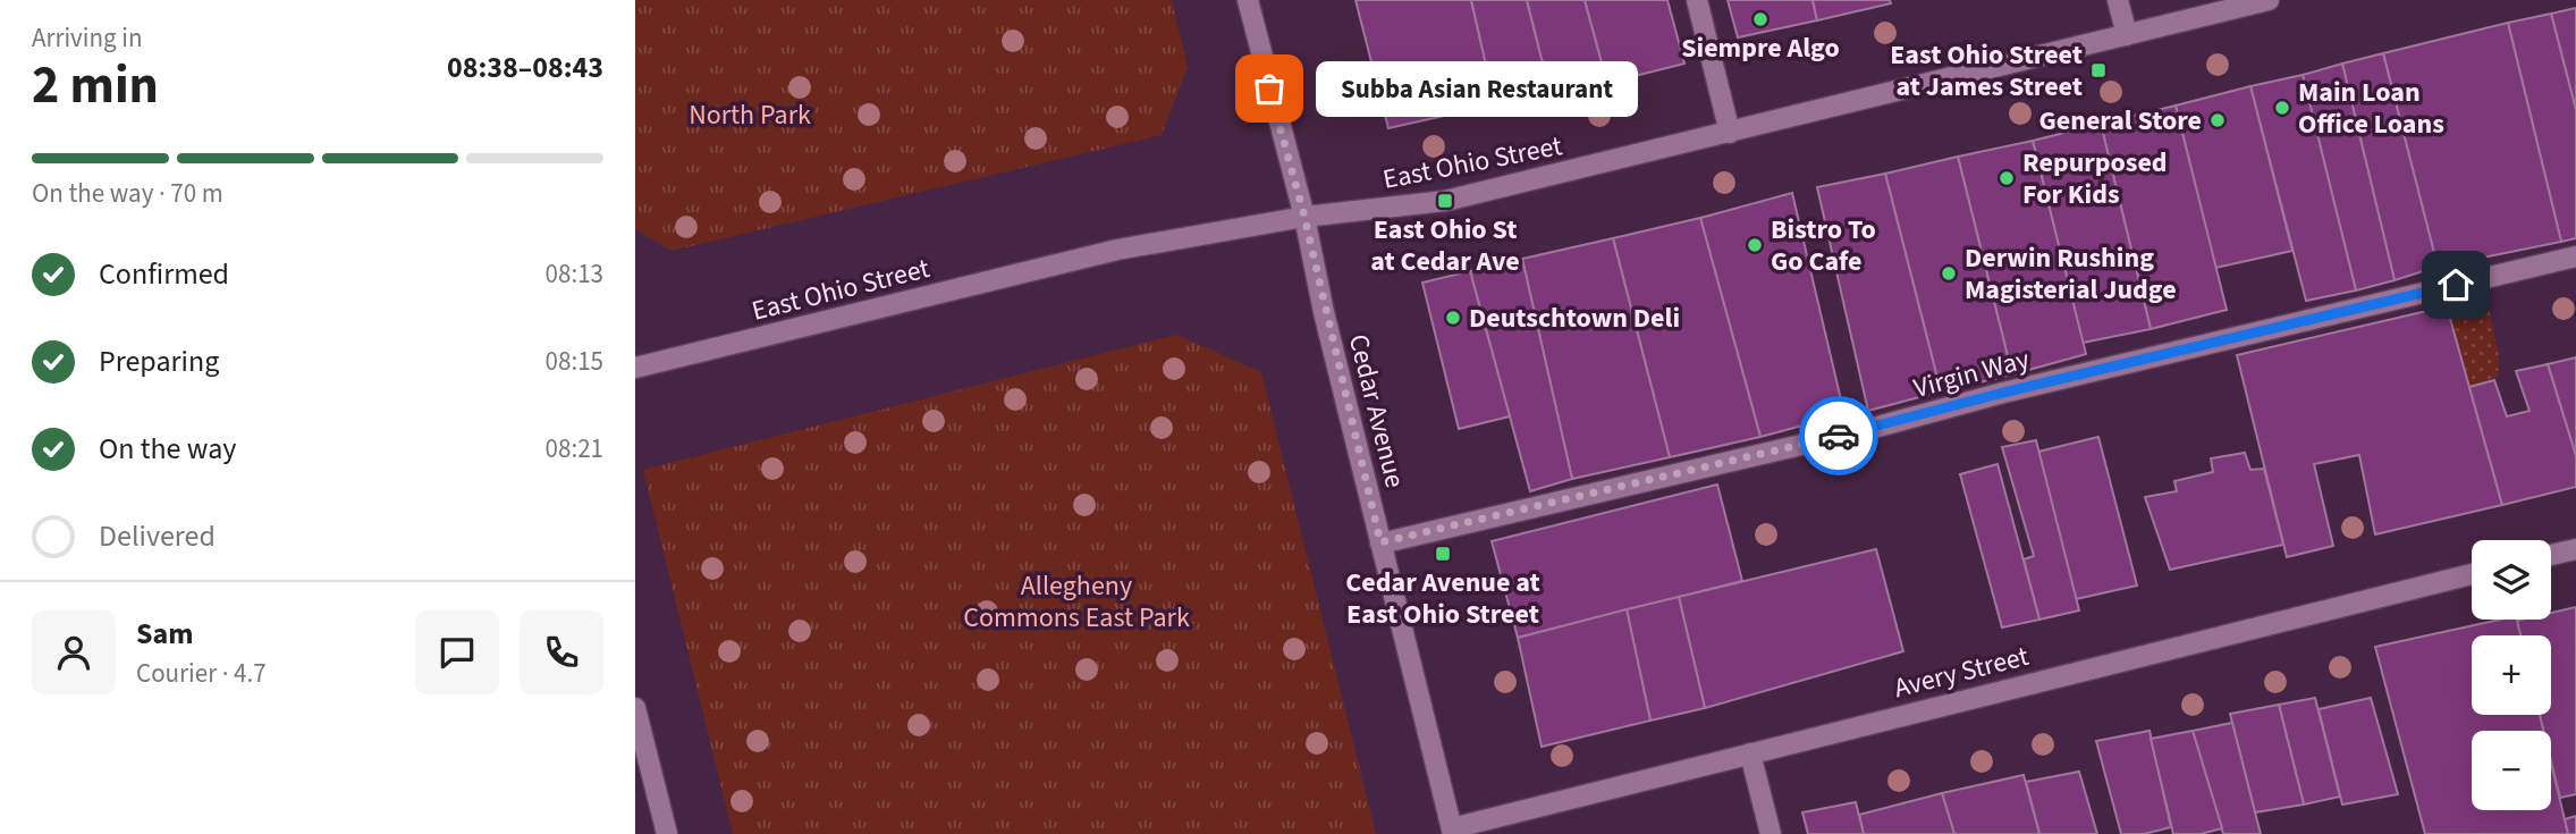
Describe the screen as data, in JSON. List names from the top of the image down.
{
  "streets": {
    "street": [
      "East Ohio Street",
      "Virgin Way",
      "Cedar Avenue",
      "Avery Street"
    ]
  },
  "crossings": [
    ["East Ohio Street", "Cedar Avenue"],
    ["Virgin Way", "Cedar Avenue"],
    ["Cedar Avenue", "Avery Street"]
  ],
  "parks": ["North Park", "Allegheny Commons East Park"],
  "places": {
    "other": [
      "Siempre Algo",
      "Subba Asian Restaurant",
      "Main Loan Office Loans",
      "General Store",
      "Repurposed For Kids",
      "Bistro To Go Cafe",
      "Derwin Rushing Magisterial Judge",
      "Deutschtown Deli"
    ],
    "transit": ["East Ohio Street at James Street", "East Ohio St at Cedar Ave", "Cedar Avenue at East Ohio Street"]
  },
  "page": {
    "heading": ["2 min", "Arriving in", "08:38–08:43"],
    "panel": ["Sam", "Courier · 4.7"],
    "bubble": "Subba Asian Restaurant",
    "bar": "On the way · 70 m",
    "list": [
      ["Confirmed", "08:13"],
      ["Preparing", "08:15"],
      ["On the way", "08:21"],
      "Delivered"
    ],
    "map_buttons": ["+", "−"]
  }
}
